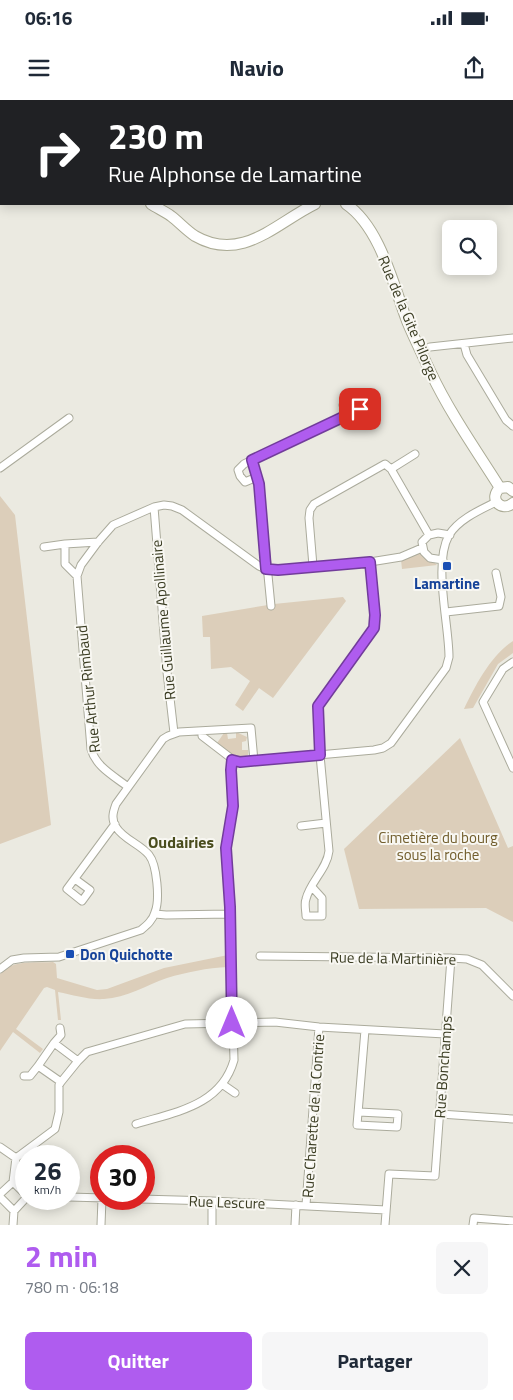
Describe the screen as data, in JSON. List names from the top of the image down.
{
  "streets": {
    "street": [
      "Rue de la Gite Pilorge",
      "Rue Guillaume Apollinaire",
      "Rue Arthur Rimbaud",
      "Rue de la Martinière",
      "Rue Bonchamps",
      "Rue Charette de la Contrie",
      "Rue Lescure"
    ]
  },
  "crossings": [
    ["Rue de la Martinière", "Rue Bonchamps"],
    ["Rue Bonchamps", "Rue Lescure"],
    ["Rue Charette de la Contrie", "Rue Lescure"]
  ],
  "districts": ["Oudairies"],
  "parks": ["Cimetière du bourg sous la roche"],
  "places": {
    "transit": ["Lamartine", "Don Quichotte"]
  },
  "page": {
    "status": "06:16",
    "header": "Navio",
    "turn": ["230 m", "Rue Alphonse de Lamartine"],
    "speed": "26 km/h",
    "limit": "30",
    "heading": ["2 min", "780 m · 06:18"],
    "buttons": ["Quitter", "Partager"]
  }
}
